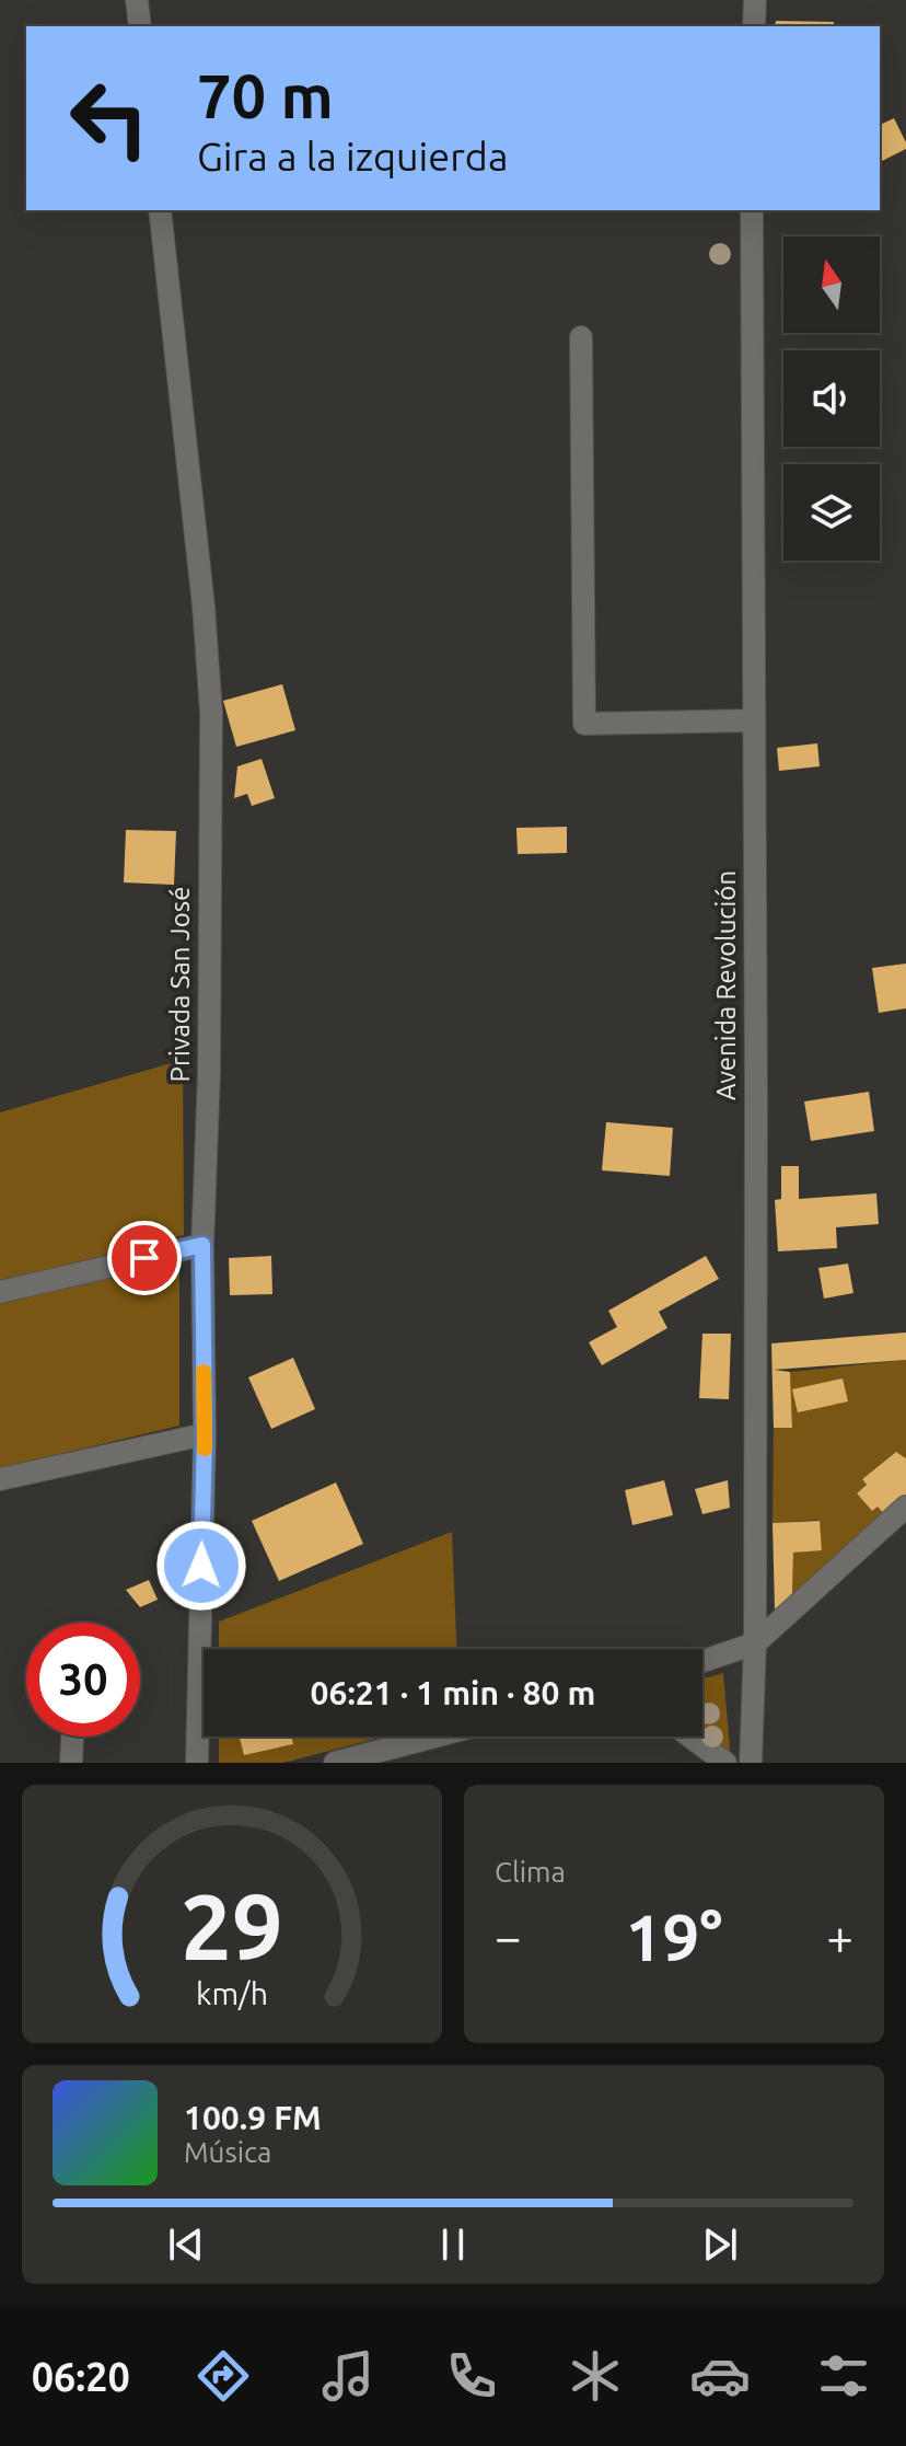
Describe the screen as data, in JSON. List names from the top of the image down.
{
  "streets": {
    "street": ["Privada San José", "Avenida Revolución"]
  },
  "north": "top",
  "page": {
    "turn": ["70 m", "Gira a la izquierda"],
    "limit": "30",
    "trip": "06:21 · 1 min · 80 m",
    "tile": "Clima",
    "heat": ["−", "19°", "+"],
    "song": ["100.9 FM", "Música"],
    "tabs": "06:20",
    "gauge": ["29", "km/h"]
  }
}
